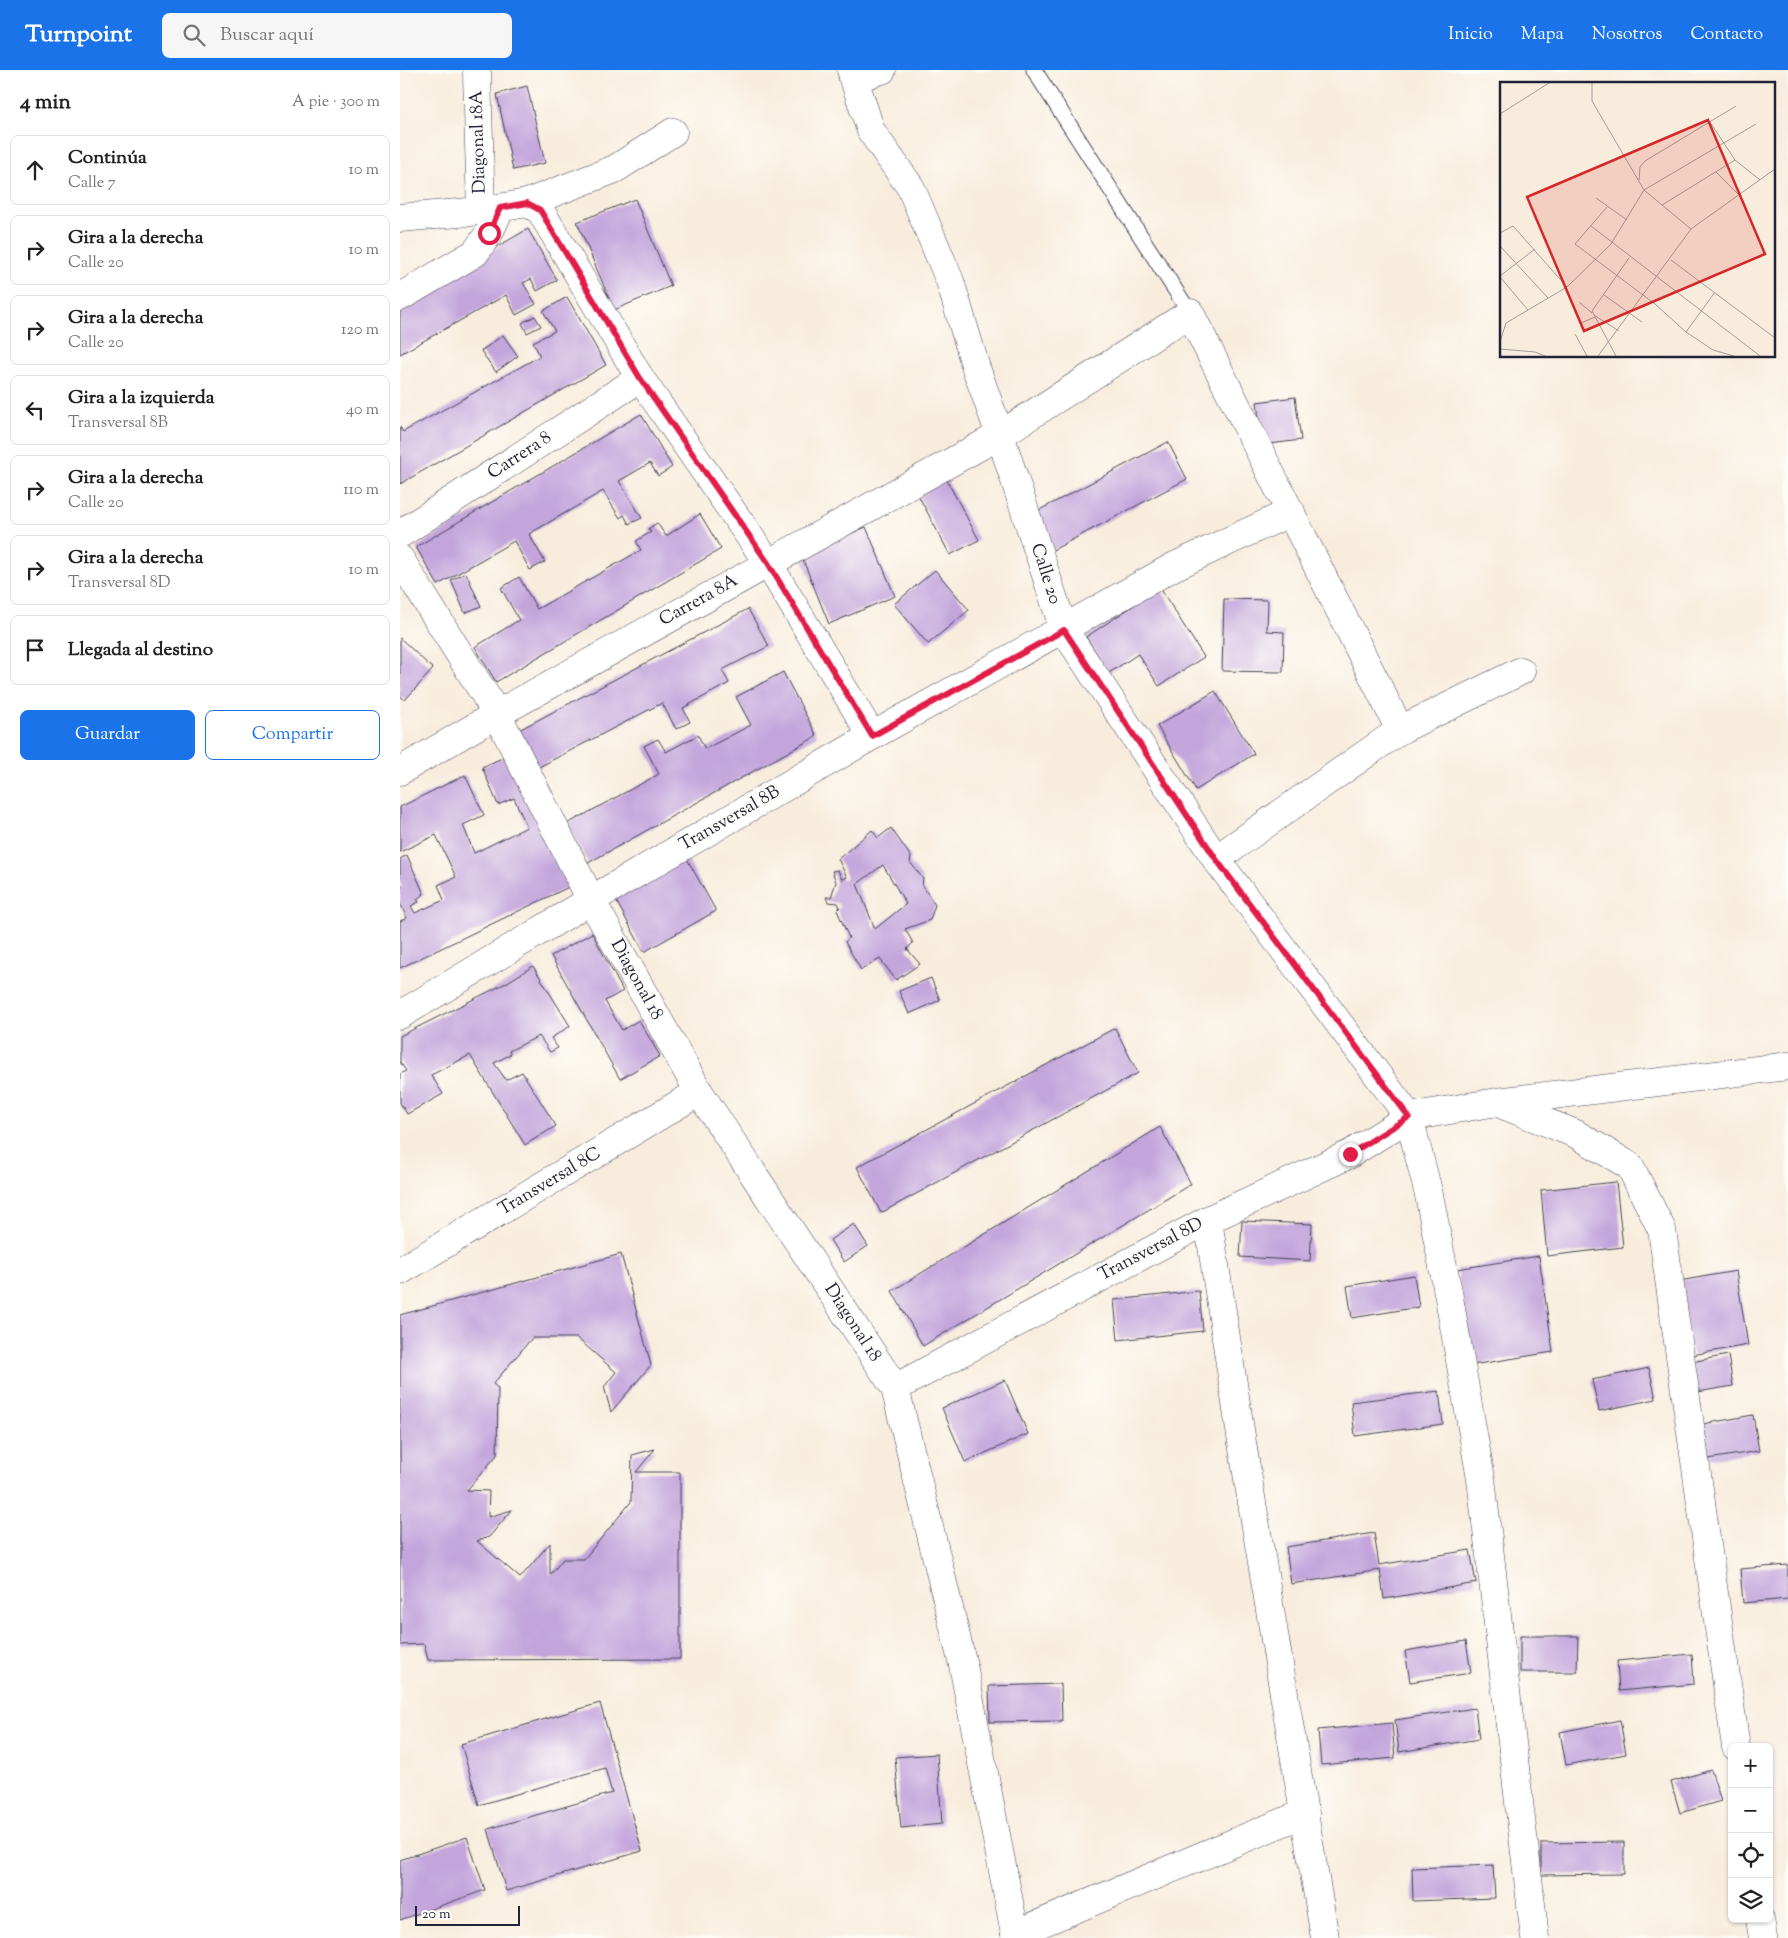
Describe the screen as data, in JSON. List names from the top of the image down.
{
  "streets": {
    "street": [
      "Diagonal 18A",
      "Carrera 8",
      "Calle 20",
      "Carrera 8A",
      "Transversal 8B",
      "Diagonal 18",
      "Transversal 8C",
      "Transversal 8D"
    ]
  },
  "crossings": [
    ["Calle 20", "Carrera 8A"],
    ["Calle 20", "Transversal 8B"],
    ["Calle 20", "Transversal 8D"],
    ["Carrera 8A", "Diagonal 18"],
    ["Transversal 8B", "Diagonal 18"],
    ["Diagonal 18", "Transversal 8C"],
    ["Diagonal 18", "Transversal 8D"]
  ],
  "scale_bar": "20 m",
  "page": {
    "header": "Turnpoint",
    "search": "Buscar aquí",
    "nav": [
      "Inicio",
      "Mapa",
      "Nosotros",
      "Contacto"
    ],
    "heading": ["4 min", "A pie · 300 m"],
    "list": [
      ["Continúa", "Calle 7", "10 m"],
      ["Gira a la derecha", "Calle 20", "10 m"],
      ["Gira a la derecha", "Calle 20", "120 m"],
      ["Gira a la izquierda", "Transversal 8B", "40 m"],
      ["Gira a la derecha", "Calle 20", "110 m"],
      ["Gira a la derecha", "Transversal 8D", "10 m"],
      "Llegada al destino"
    ],
    "buttons": ["Guardar", "Compartir"],
    "map_buttons": ["+", "−"],
    "scale": "20 m"
  }
}
